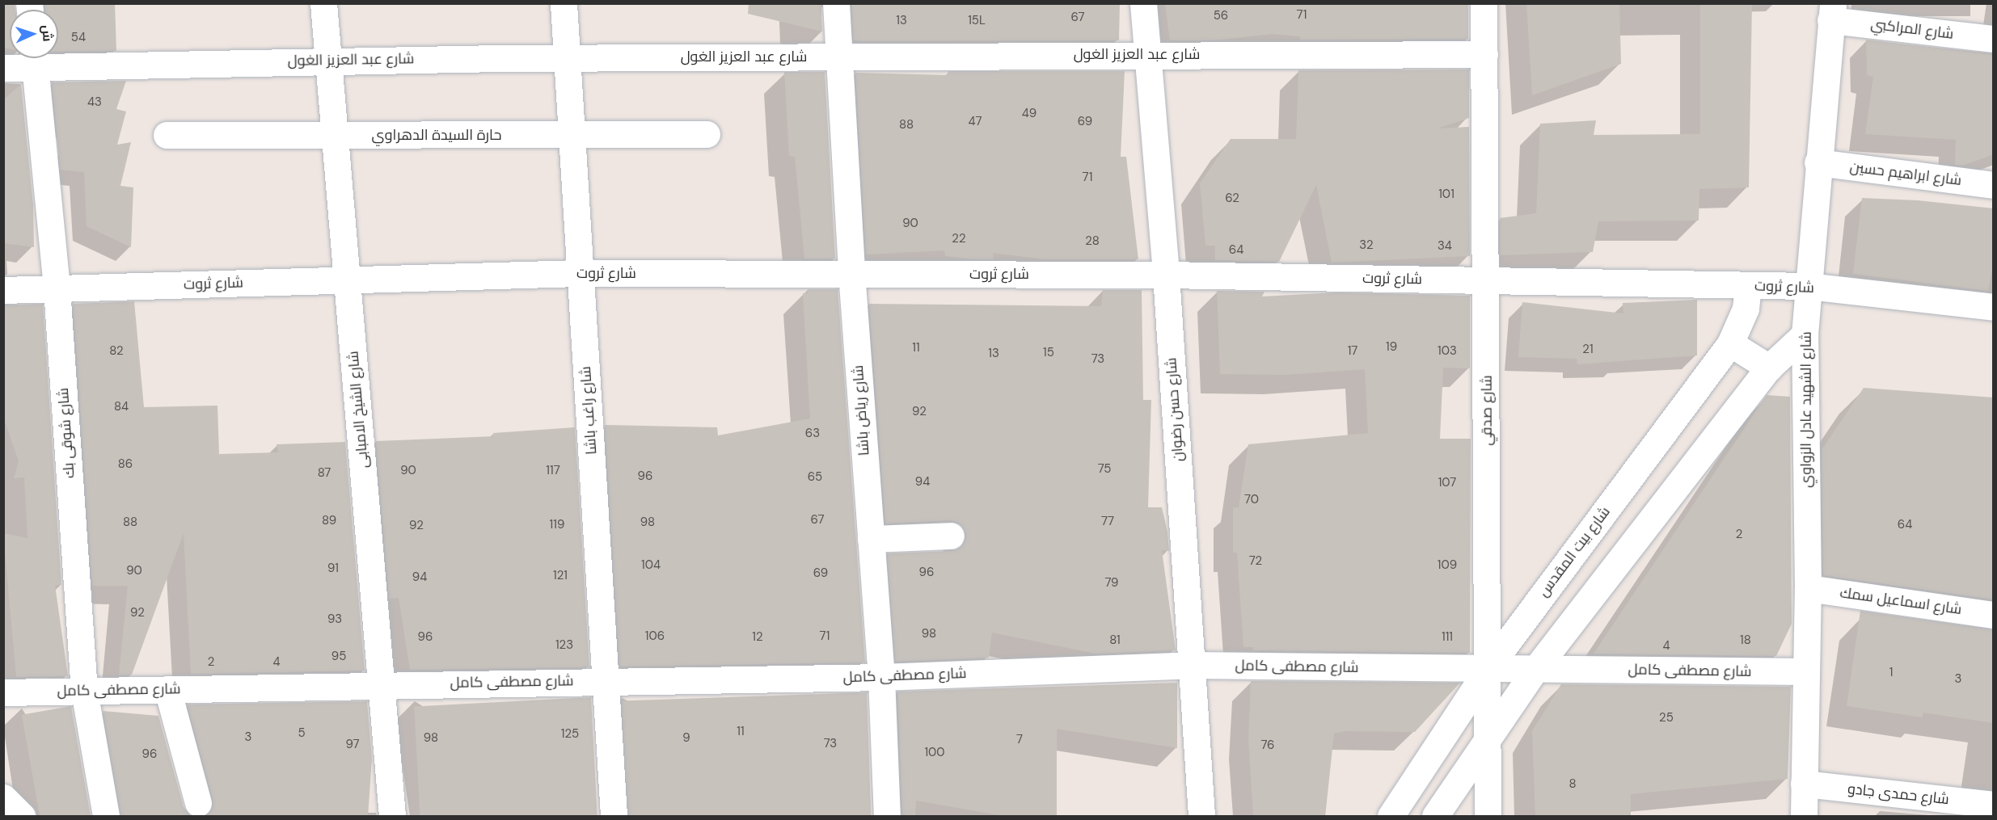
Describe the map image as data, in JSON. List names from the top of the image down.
{
  "streets": {
    "street": [
      "شارع المراكبي",
      "شارع عبد العزيز الغول",
      "حارة السيدة الدهراوي",
      "شارع ابراهيم حسين",
      "شارع ثروت",
      "شارع الشيخ الامبابى",
      "شارع حسن رضوان",
      "شارع الشهيد عادل الزواوي",
      "شارع راغب باشا",
      "شارع رياض باشا",
      "شارع صدقي",
      "شارع شوقى بك",
      "شارع بيت المقدس",
      "شارع اسماعيل سمك",
      "شارع مصطفى كامل",
      "شارع حمدى جادو"
    ]
  },
  "crossings": [
    ["شارع المراكبي", "شارع الشهيد عادل الزواوي"],
    ["شارع عبد العزيز الغول", "شارع الشيخ الامبابى"],
    ["شارع عبد العزيز الغول", "شارع حسن رضوان"],
    ["شارع عبد العزيز الغول", "شارع راغب باشا"],
    ["شارع عبد العزيز الغول", "شارع رياض باشا"],
    ["شارع عبد العزيز الغول", "شارع صدقي"],
    ["حارة السيدة الدهراوي", "شارع الشيخ الامبابى"],
    ["حارة السيدة الدهراوي", "شارع راغب باشا"],
    ["شارع ابراهيم حسين", "شارع الشهيد عادل الزواوي"],
    ["شارع ثروت", "شارع الشيخ الامبابى"],
    ["شارع ثروت", "شارع حسن رضوان"],
    ["شارع ثروت", "شارع الشهيد عادل الزواوي"],
    ["شارع ثروت", "شارع راغب باشا"],
    ["شارع ثروت", "شارع رياض باشا"],
    ["شارع ثروت", "شارع صدقي"],
    ["شارع ثروت", "شارع شوقى بك"],
    ["شارع ثروت", "شارع بيت المقدس"],
    ["شارع الشيخ الامبابى", "شارع مصطفى كامل"],
    ["شارع حسن رضوان", "شارع مصطفى كامل"],
    ["شارع الشهيد عادل الزواوي", "شارع اسماعيل سمك"],
    ["شارع الشهيد عادل الزواوي", "شارع مصطفى كامل"],
    ["شارع الشهيد عادل الزواوي", "شارع حمدى جادو"],
    ["شارع راغب باشا", "شارع مصطفى كامل"],
    ["شارع رياض باشا", "شارع مصطفى كامل"],
    ["شارع صدقي", "شارع بيت المقدس"],
    ["شارع صدقي", "شارع مصطفى كامل"],
    ["شارع شوقى بك", "شارع مصطفى كامل"],
    ["شارع بيت المقدس", "شارع مصطفى كامل"]
  ],
  "house_numbers": [
    "71",
    "56",
    "67",
    "13",
    "15L",
    "54",
    "43",
    "49",
    "47",
    "69",
    "88",
    "71",
    "101",
    "62",
    "90",
    "22",
    "28",
    "32",
    "34",
    "64",
    "19",
    "11",
    "21",
    "82",
    "17",
    "103",
    "15",
    "13",
    "73",
    "84",
    "92",
    "63",
    "86",
    "75",
    "90",
    "117",
    "87",
    "96",
    "65",
    "94",
    "107",
    "70",
    "67",
    "89",
    "77",
    "88",
    "98",
    "119",
    "64",
    "92",
    "2",
    "72",
    "104",
    "109",
    "91",
    "90",
    "96",
    "69",
    "121",
    "94",
    "79",
    "92",
    "93",
    "98",
    "106",
    "71",
    "96",
    "12",
    "111",
    "81",
    "18",
    "123",
    "4",
    "95",
    "2",
    "4",
    "1",
    "3",
    "25",
    "11",
    "5",
    "125",
    "3",
    "98",
    "9",
    "7",
    "73",
    "97",
    "76",
    "100",
    "96",
    "8"
  ],
  "north": "right"
}
